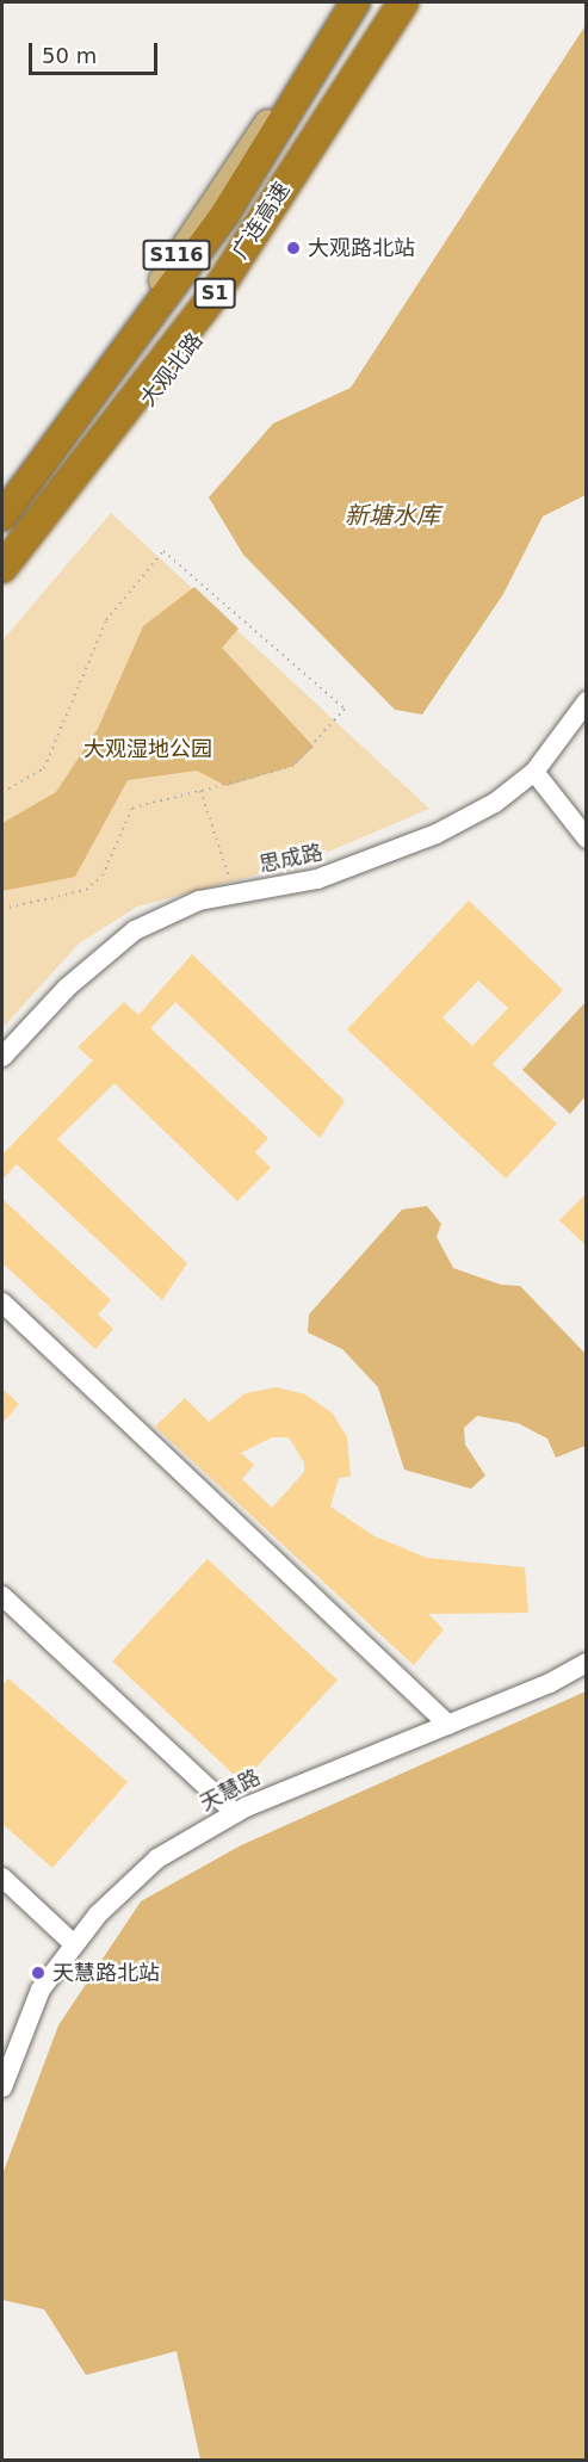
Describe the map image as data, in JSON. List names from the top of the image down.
{
  "streets": {
    "highway": ["广连高速", "S1"],
    "main road": ["S116", "大观北路"],
    "street": ["思成路", "天慧路"]
  },
  "water": ["新塘水库"],
  "parks": ["大观湿地公园"],
  "places": ["大观路北站", "天慧路北站"],
  "scale_bar": "50 m"
}
